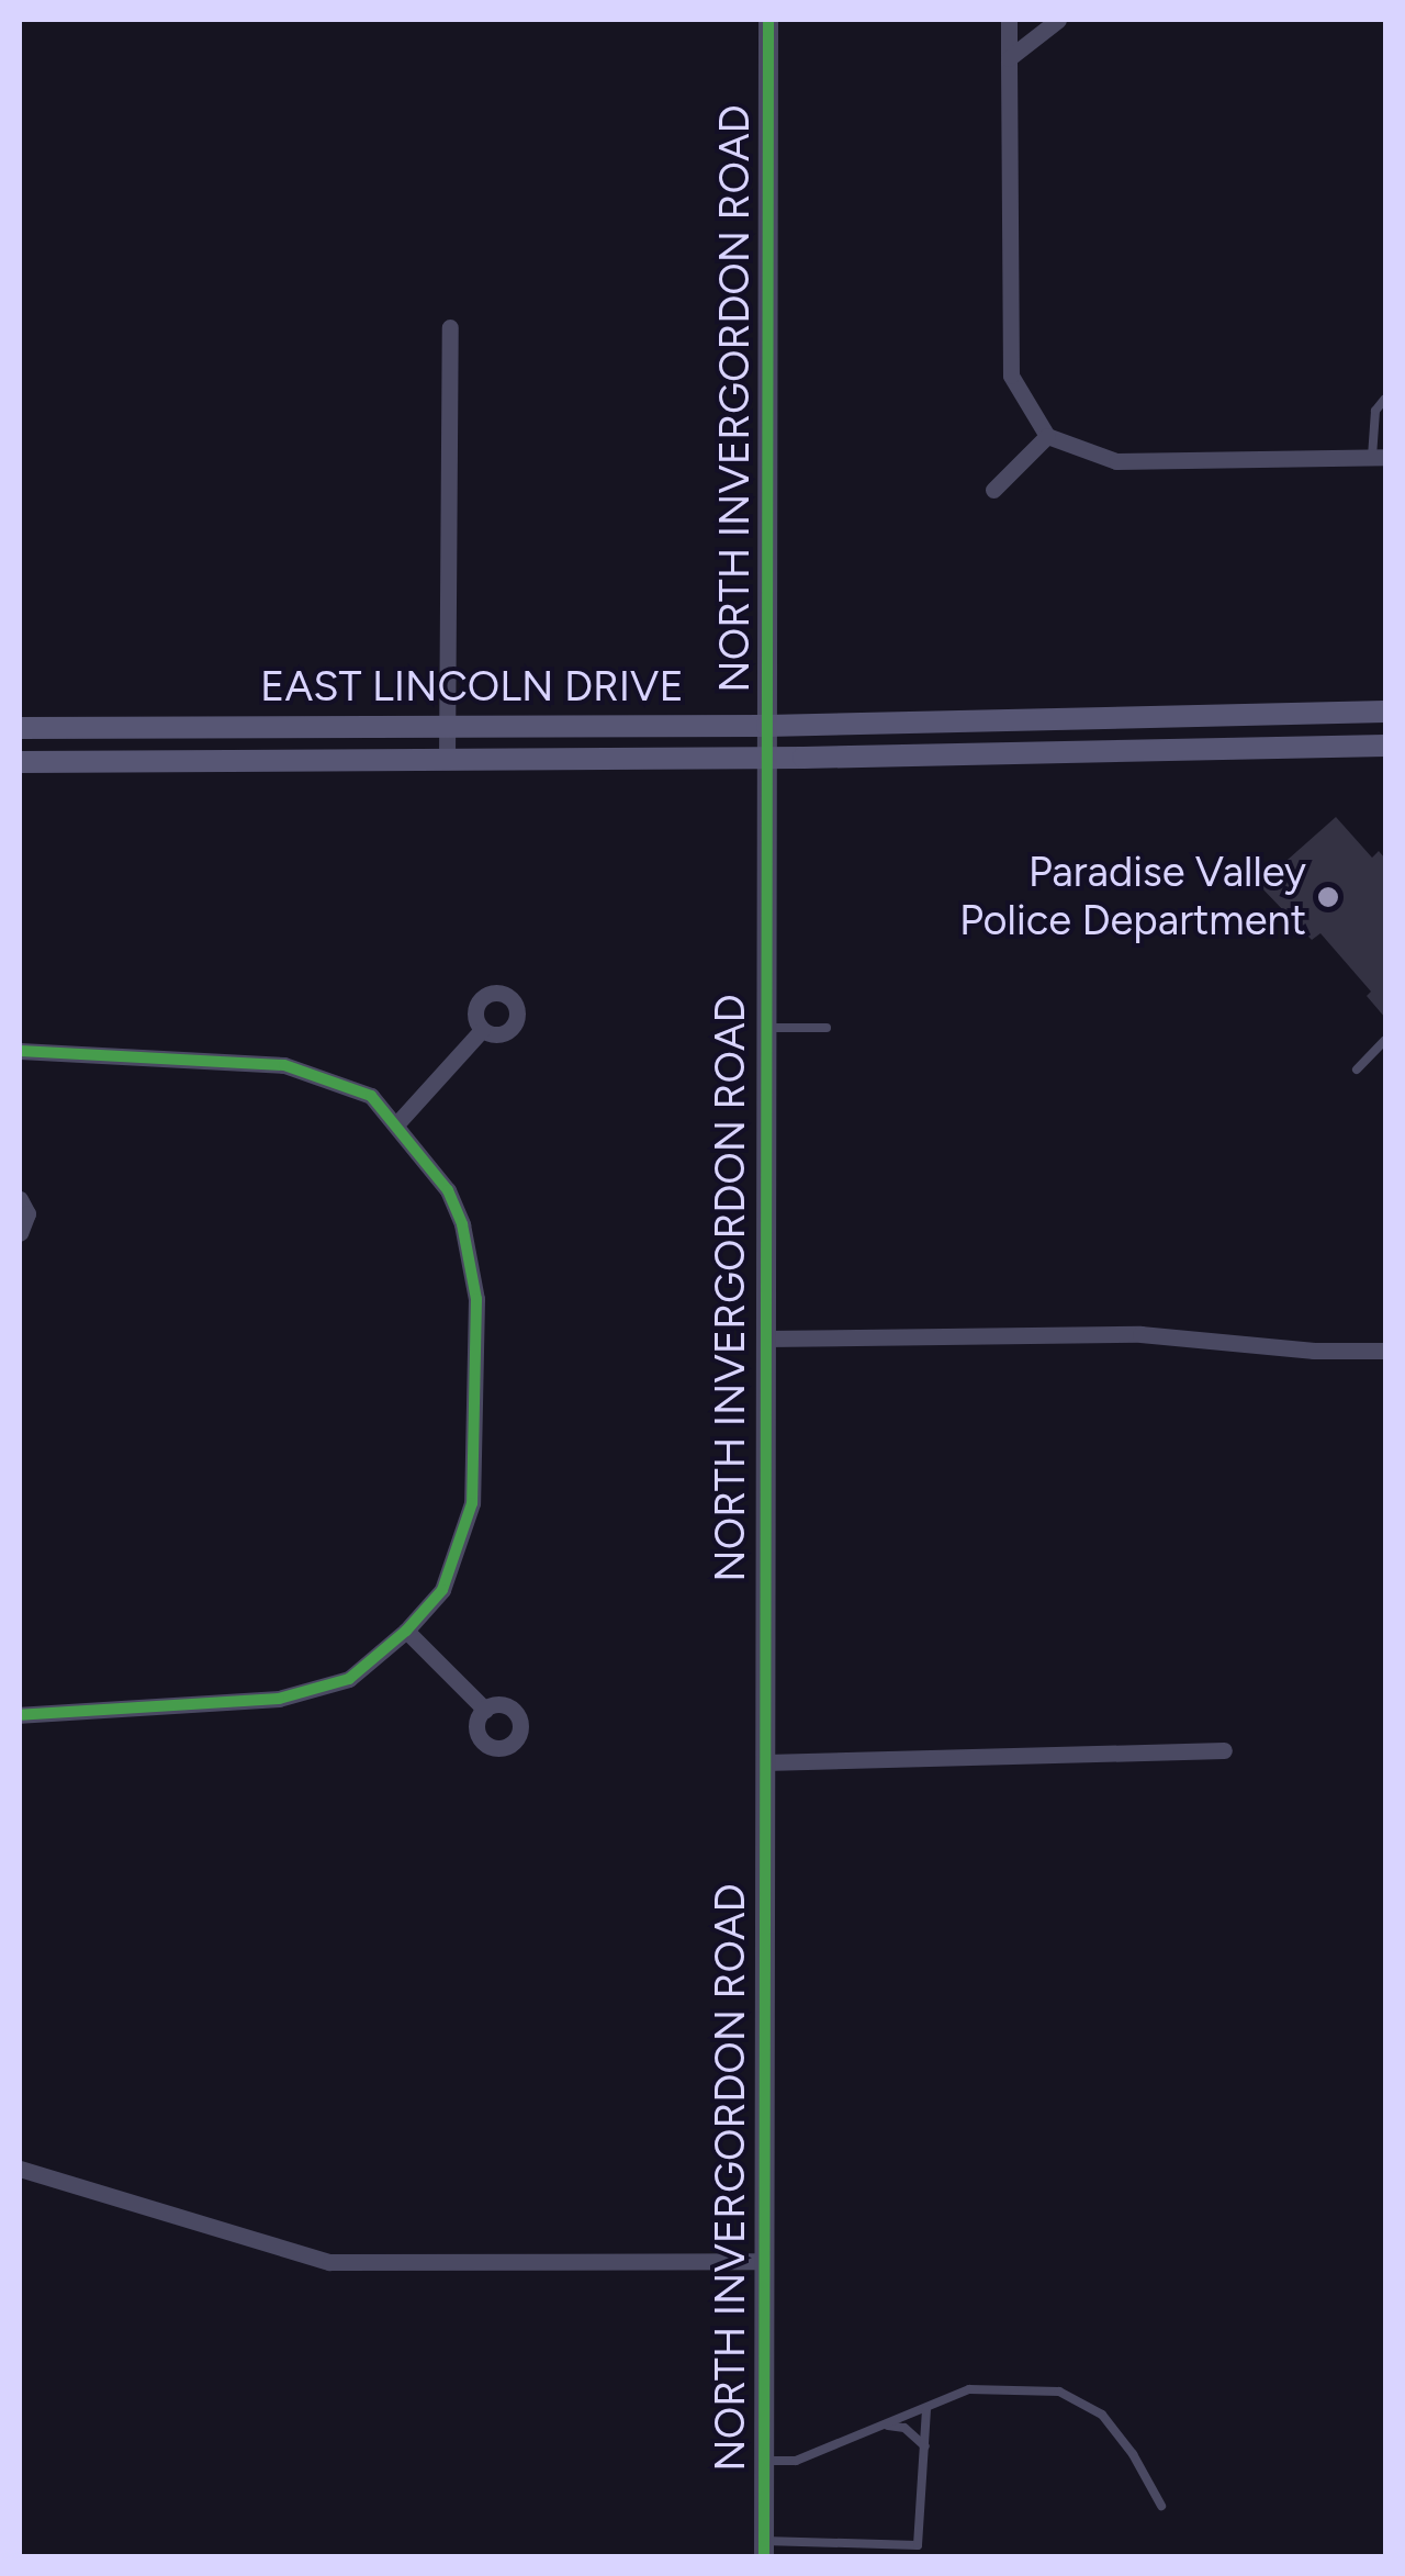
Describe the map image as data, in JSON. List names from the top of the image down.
{
  "streets": {
    "main road": ["EAST LINCOLN DRIVE"],
    "street": ["NORTH INVERGORDON ROAD"]
  },
  "crossings": [
    ["NORTH INVERGORDON ROAD", "EAST LINCOLN DRIVE"]
  ],
  "places": ["Paradise Valley Police Department"]
}
